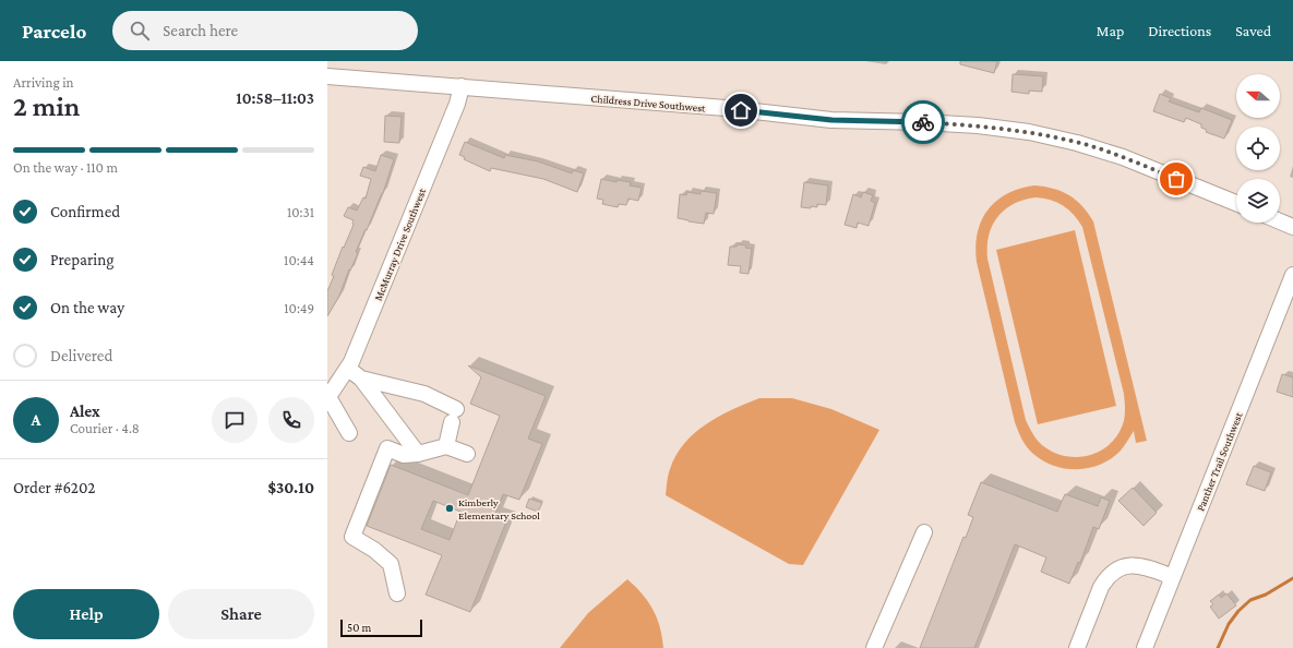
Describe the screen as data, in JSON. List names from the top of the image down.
{
  "streets": {
    "street": ["Childress Drive Southwest", "McMurray Drive Southwest", "Panther Trail Southwest"]
  },
  "crossings": [
    ["Childress Drive Southwest", "McMurray Drive Southwest"]
  ],
  "places": ["Kimberly Elementary School"],
  "scale_bar": "50 m",
  "north": "left",
  "page": {
    "header": "Parcelo",
    "search": "Search here",
    "nav": ["Map", "Directions", "Saved"],
    "heading": ["2 min", "Arriving in", "10:58–11:03"],
    "panel": [
      "Alex",
      "Courier · 4.8",
      "Order #6202",
      "$30.10"
    ],
    "bar": "On the way · 110 m",
    "list": [
      ["Confirmed", "10:31"],
      ["Preparing", "10:44"],
      ["On the way", "10:49"],
      "Delivered"
    ],
    "round": "A",
    "buttons": ["Help", "Share"],
    "scale": "50 m"
  }
}
